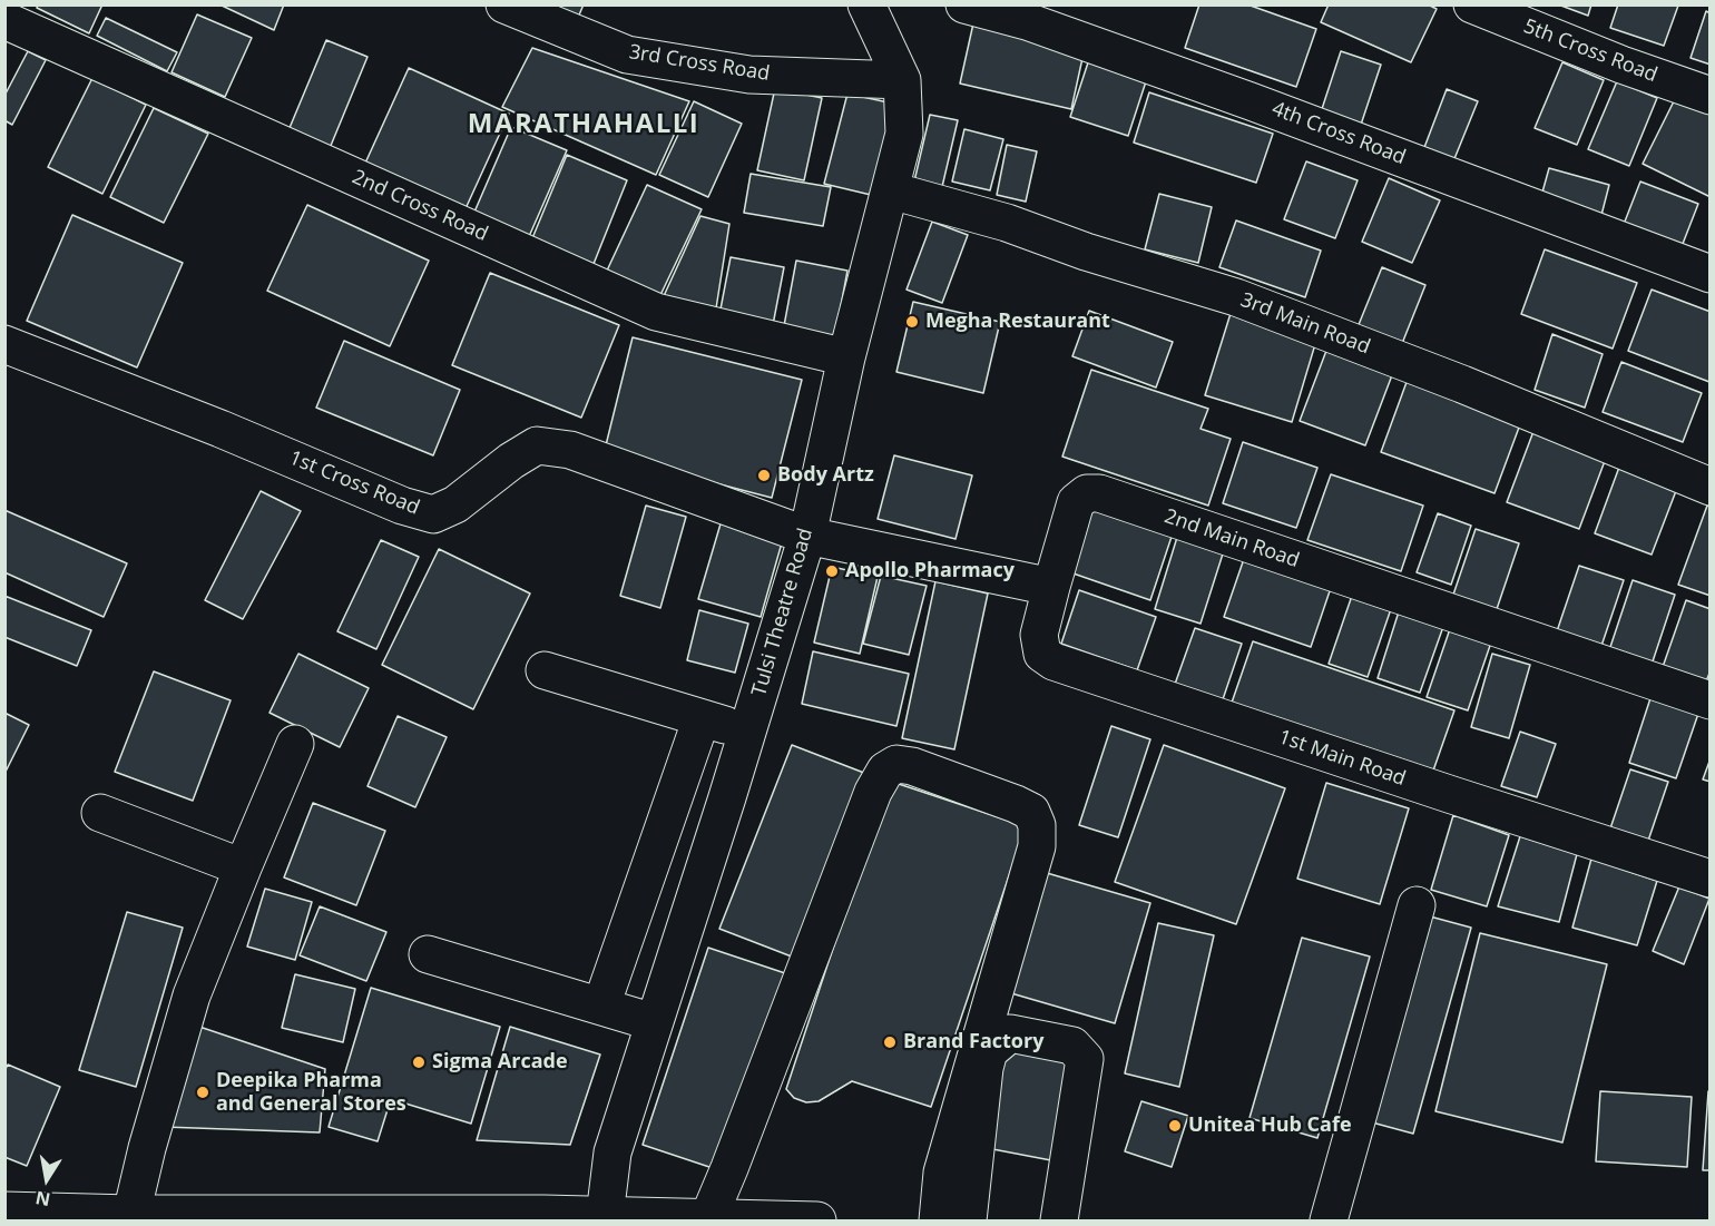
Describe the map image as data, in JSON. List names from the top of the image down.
{
  "streets": {
    "street": [
      "5th Cross Road",
      "3rd Cross Road",
      "4th Cross Road",
      "2nd Cross Road",
      "3rd Main Road",
      "1st Cross Road",
      "2nd Main Road",
      "Tulsi Theatre Road",
      "1st Main Road"
    ]
  },
  "crossings": [
    ["3rd Cross Road", "Tulsi Theatre Road"],
    ["2nd Cross Road", "Tulsi Theatre Road"],
    ["3rd Main Road", "Tulsi Theatre Road"],
    ["1st Cross Road", "Tulsi Theatre Road"],
    ["2nd Main Road", "1st Main Road"]
  ],
  "districts": ["MARATHAHALLI"],
  "places": [
    "Megha Restaurant",
    "Body Artz",
    "Apollo Pharmacy",
    "Brand Factory",
    "Sigma Arcade",
    "Deepika Pharma and General Stores",
    "Unitea Hub Cafe"
  ],
  "north": "bottom"
}
